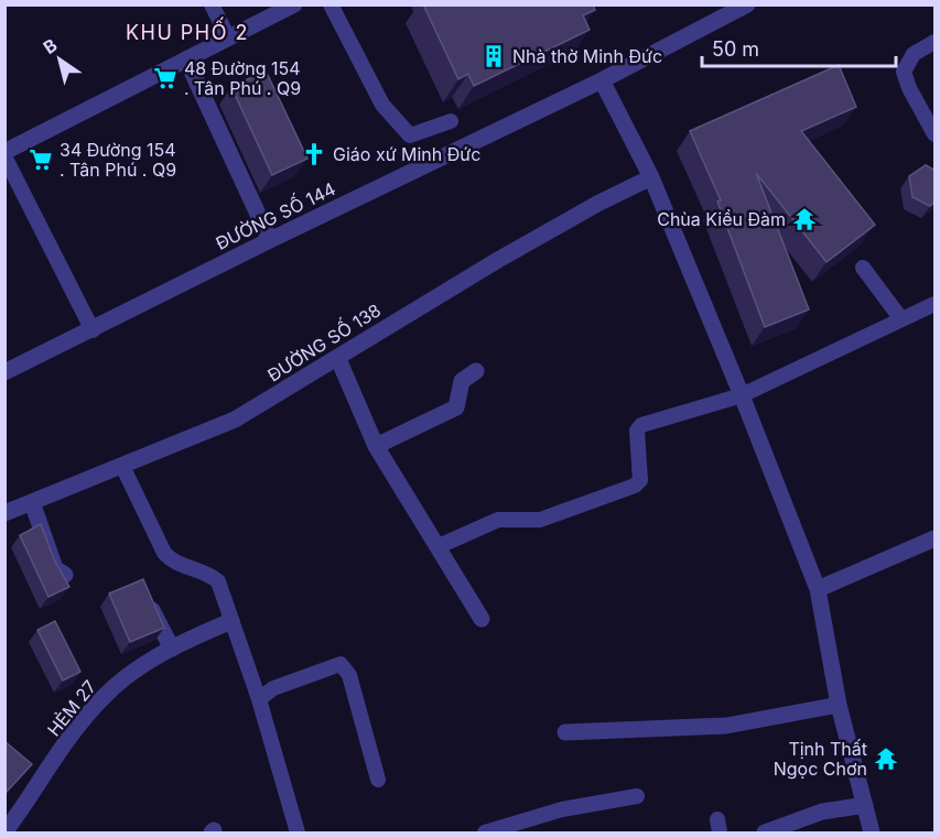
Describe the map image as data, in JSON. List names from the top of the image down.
{
  "streets": {
    "street": ["ĐƯỜNG SỐ 144", "ĐƯỜNG SỐ 138", "HẺM 27"]
  },
  "districts": ["KHU PHỐ 2"],
  "places": {
    "building": ["Nhà thờ Minh Đức"],
    "supermarket": ["48 Đường 154 . Tân Phú . Q9", "34 Đường 154 . Tân Phú . Q9"],
    "church": ["Giáo xứ Minh Đức"],
    "temple": ["Chùa Kiều Đàm", "Tịnh Thất Ngọc Chơn"]
  },
  "scale_bar": "50 m",
  "north": "top left"
}
